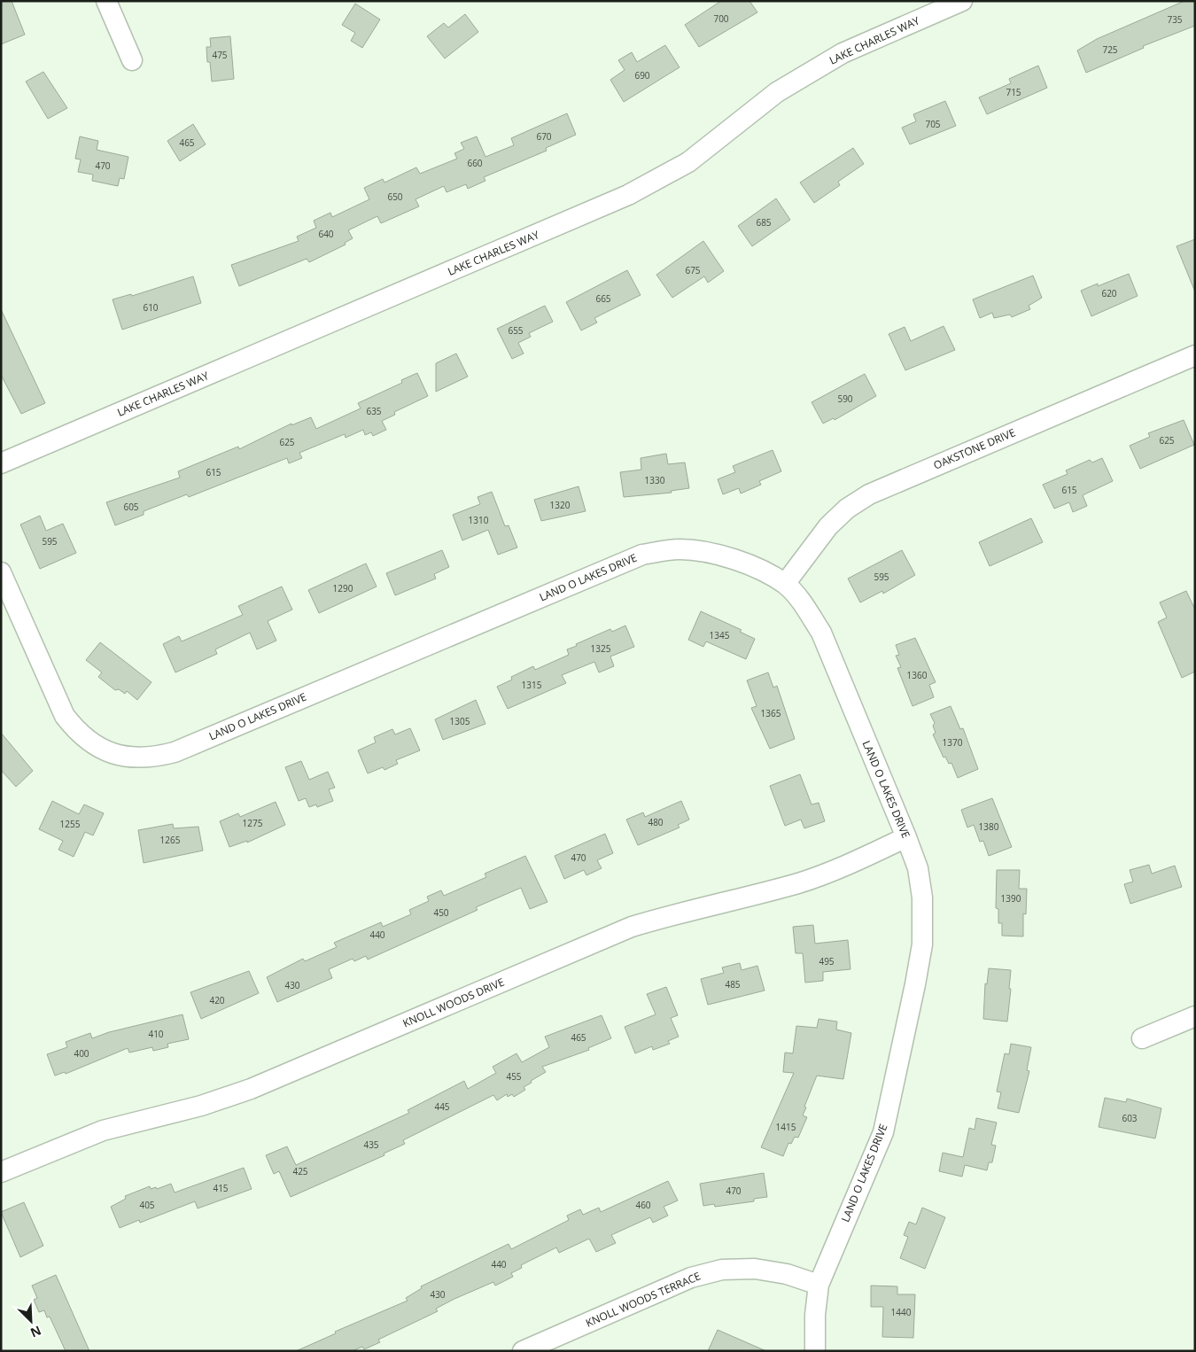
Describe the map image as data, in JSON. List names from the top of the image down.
{
  "streets": {
    "street": [
      "LAKE CHARLES WAY",
      "OAKSTONE DRIVE",
      "LAND O LAKES DRIVE",
      "KNOLL WOODS DRIVE",
      "KNOLL WOODS TERRACE"
    ]
  },
  "crossings": [
    ["OAKSTONE DRIVE", "LAND O LAKES DRIVE"],
    ["LAND O LAKES DRIVE", "KNOLL WOODS DRIVE"],
    ["LAND O LAKES DRIVE", "KNOLL WOODS TERRACE"]
  ],
  "house_numbers": [
    "700",
    "735",
    "725",
    "475",
    "690",
    "715",
    "705",
    "670",
    "465",
    "660",
    "470",
    "650",
    "685",
    "640",
    "675",
    "620",
    "665",
    "610",
    "655",
    "590",
    "635",
    "625",
    "625",
    "615",
    "1330",
    "615",
    "1320",
    "605",
    "1310",
    "595",
    "595",
    "1290",
    "1345",
    "1325",
    "1360",
    "1315",
    "1365",
    "1305",
    "1370",
    "480",
    "1275",
    "1255",
    "1380",
    "1265",
    "470",
    "1390",
    "450",
    "440",
    "495",
    "485",
    "430",
    "420",
    "410",
    "465",
    "400",
    "455",
    "445",
    "603",
    "1415",
    "435",
    "425",
    "415",
    "470",
    "405",
    "460",
    "440",
    "430",
    "1440"
  ],
  "north": "bottom right"
}
